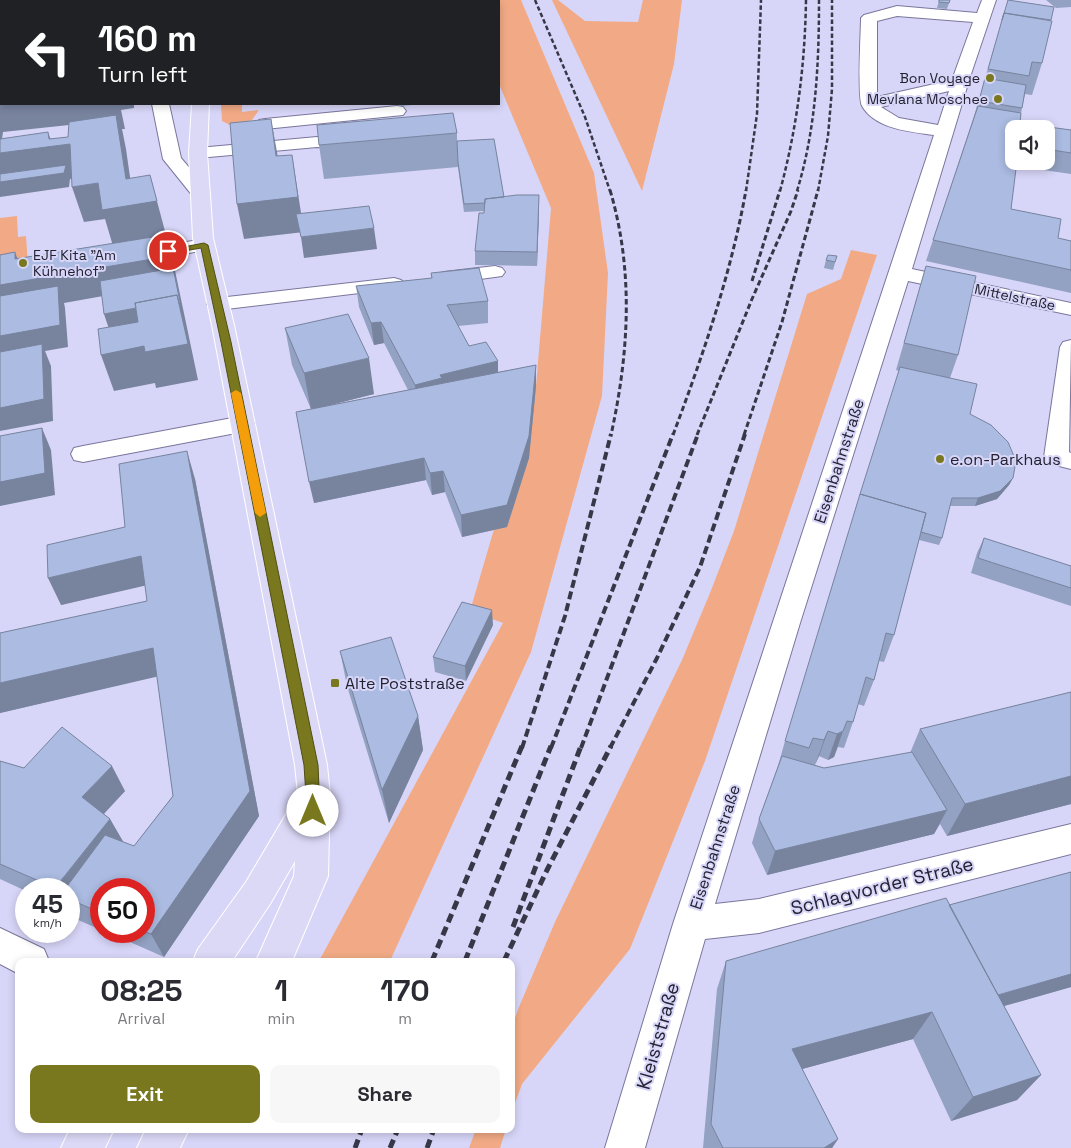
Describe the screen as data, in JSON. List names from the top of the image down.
{
  "streets": {
    "street": [
      "Mittelstraße",
      "Eisenbahnstraße",
      "Schlagvorder Straße",
      "Kleiststraße"
    ]
  },
  "crossings": [
    ["Mittelstraße", "Eisenbahnstraße"],
    ["Eisenbahnstraße", "Schlagvorder Straße"],
    ["Eisenbahnstraße", "Kleiststraße"],
    ["Schlagvorder Straße", "Kleiststraße"]
  ],
  "places": {
    "other": [
      "Bon Voyage",
      "Mevlana Moschee",
      "EJF Kita \"Am Kühnehof\"",
      "e.on-Parkhaus"
    ],
    "transit": ["Alte Poststraße"]
  },
  "page": {
    "turn": ["160 m", "Turn left"],
    "speed": "45 km/h",
    "limit": "50",
    "eta": [
      "08:25",
      "Arrival",
      "1",
      "min",
      "170",
      "m"
    ],
    "buttons": ["Exit", "Share"]
  }
}
